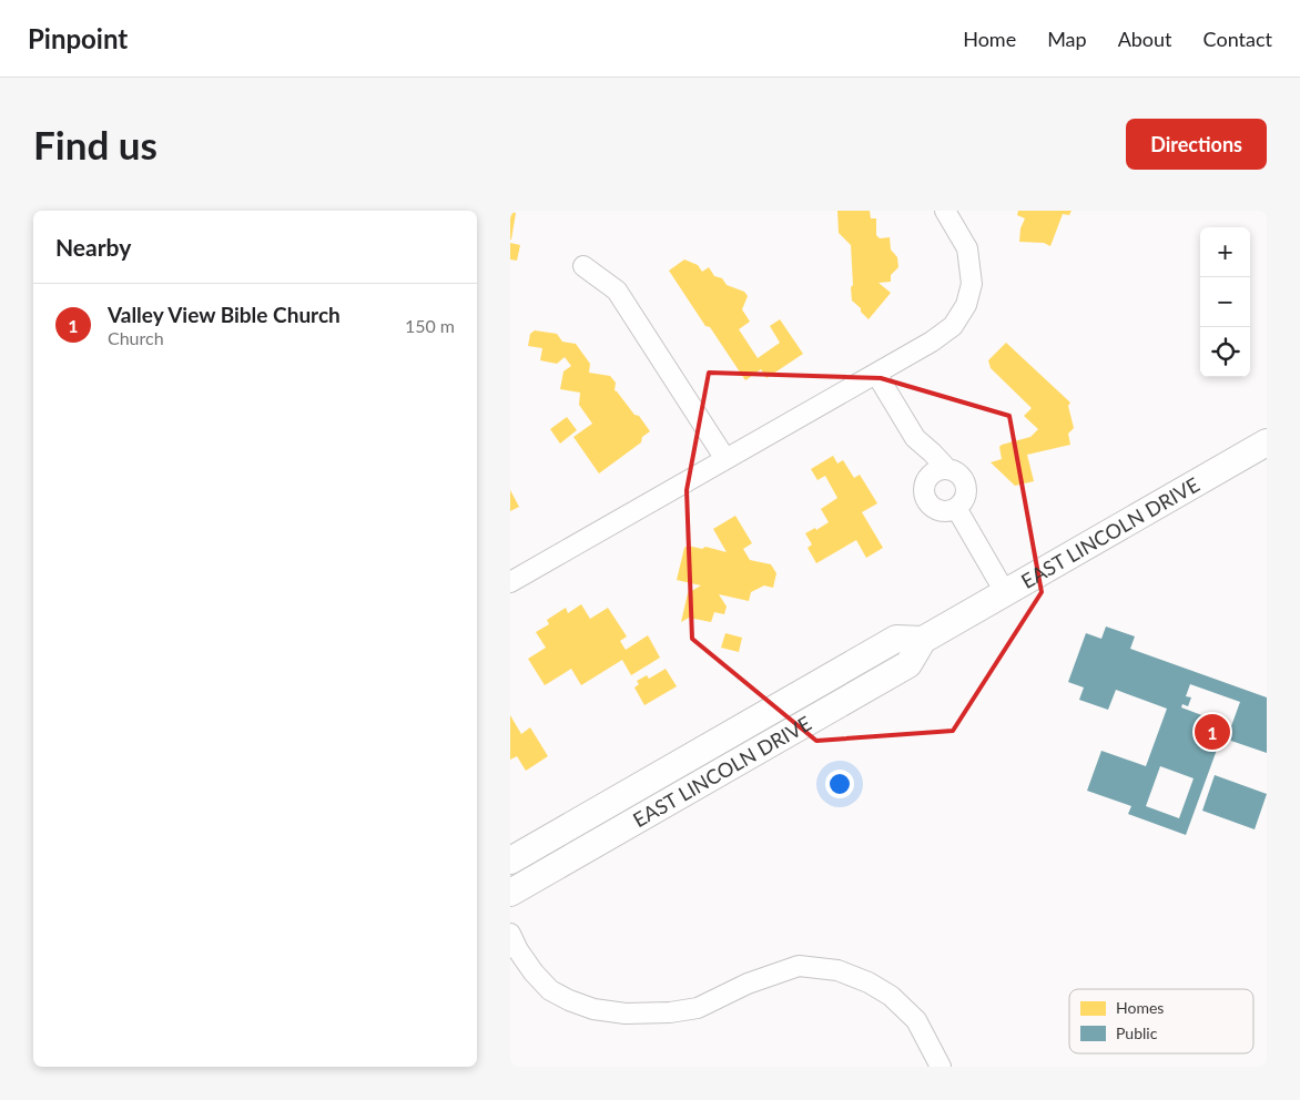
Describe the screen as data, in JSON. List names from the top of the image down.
{
  "streets": {
    "main road": ["EAST LINCOLN DRIVE"]
  },
  "legend": ["Homes", "Public"],
  "page": {
    "header": "Pinpoint",
    "nav": [
      "Home",
      "Map",
      "About",
      "Contact"
    ],
    "buttons": "Directions",
    "title": "Find us",
    "heading": "Nearby",
    "map_buttons": ["+", "−"],
    "list": [
      {
        "mark": "1",
        "name": "Valley View Bible Church",
        "note": "Church",
        "value": "150 m"
      }
    ],
    "pins": "1"
  }
}
